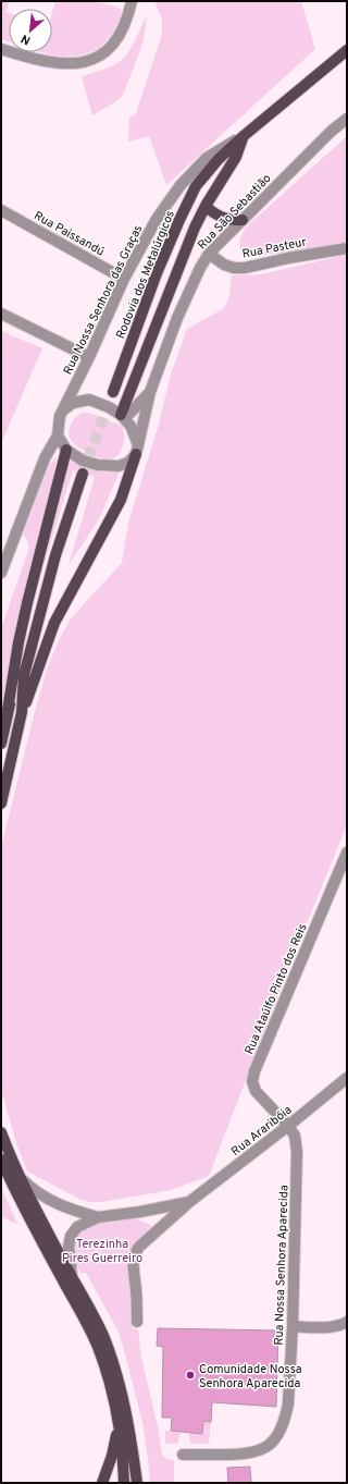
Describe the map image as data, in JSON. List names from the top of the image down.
{
  "streets": {
    "main road": ["Rodovia dos Metalúrgicos"],
    "street": [
      "Rua São Sebastião",
      "Rua Paissandú",
      "Rua Pasteur",
      "Rua Nossa Senhora das Graças",
      "Rua Ataúlfo Pinto dos Reis",
      "Rua Araribóia",
      "Rua Nossa Senhora Aparecida"
    ]
  },
  "crossings": [
    ["Rua São Sebastião", "Rua Pasteur"],
    ["Rua São Sebastião", "Rua Nossa Senhora das Graças"],
    ["Rua Paissandú", "Rua Nossa Senhora das Graças"],
    ["Rodovia dos Metalúrgicos", "Rua Nossa Senhora das Graças"],
    ["Rua Ataúlfo Pinto dos Reis", "Rua Araribóia"],
    ["Rua Ataúlfo Pinto dos Reis", "Rua Nossa Senhora Aparecida"],
    ["Rua Araribóia", "Rua Nossa Senhora Aparecida"]
  ],
  "parks": ["Terezinha Pires Guerreiro"],
  "places": ["Comunidade Nossa Senhora Aparecida"],
  "north": "bottom left"
}
